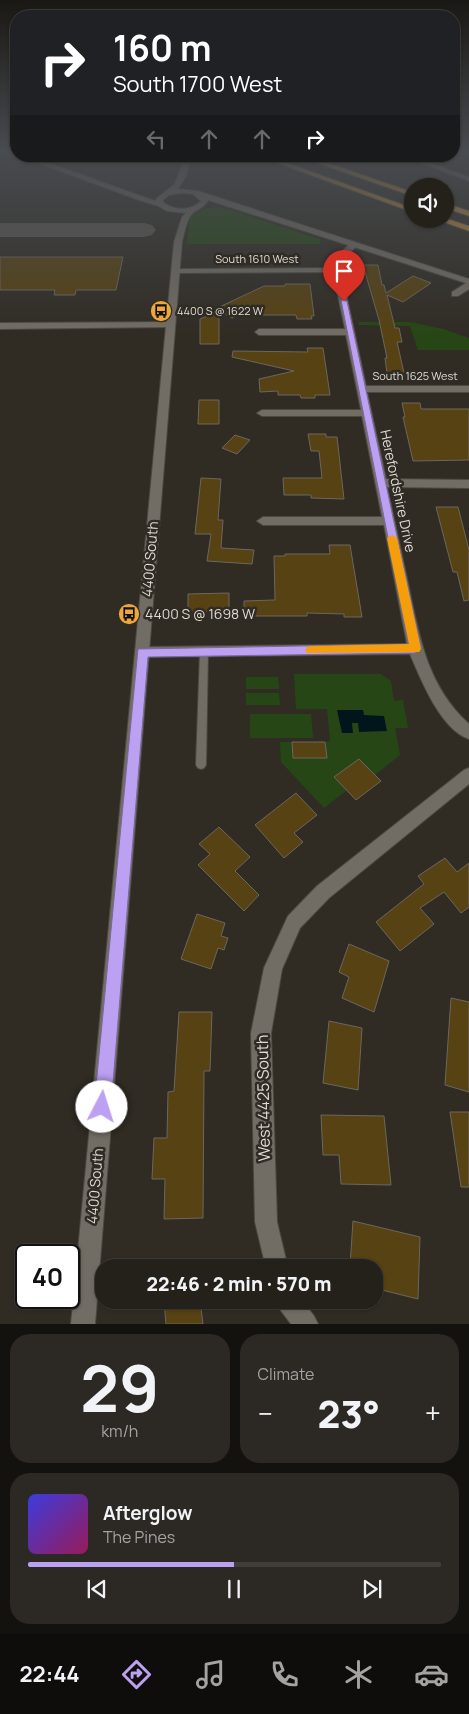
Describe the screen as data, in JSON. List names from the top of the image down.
{
  "streets": {
    "street": [
      "South 1610 West",
      "South 1625 West",
      "Herefordshire Drive",
      "4400 South",
      "West 4425 South"
    ]
  },
  "crossings": [
    ["South 1610 West", "Herefordshire Drive"],
    ["South 1610 West", "4400 South"],
    ["South 1625 West", "Herefordshire Drive"]
  ],
  "places": {
    "bus stop": ["4400 S @ 1622 W", "4400 S @ 1698 W"]
  },
  "page": {
    "turn": ["160 m", "South 1700 West"],
    "limit": "40",
    "trip": "22:46 · 2 min · 570 m",
    "tile": [
      ["29", "km/h"],
      "Climate"
    ],
    "heat": ["−", "23°", "+"],
    "song": ["Afterglow", "The Pines"],
    "tabs": "22:44"
  }
}
